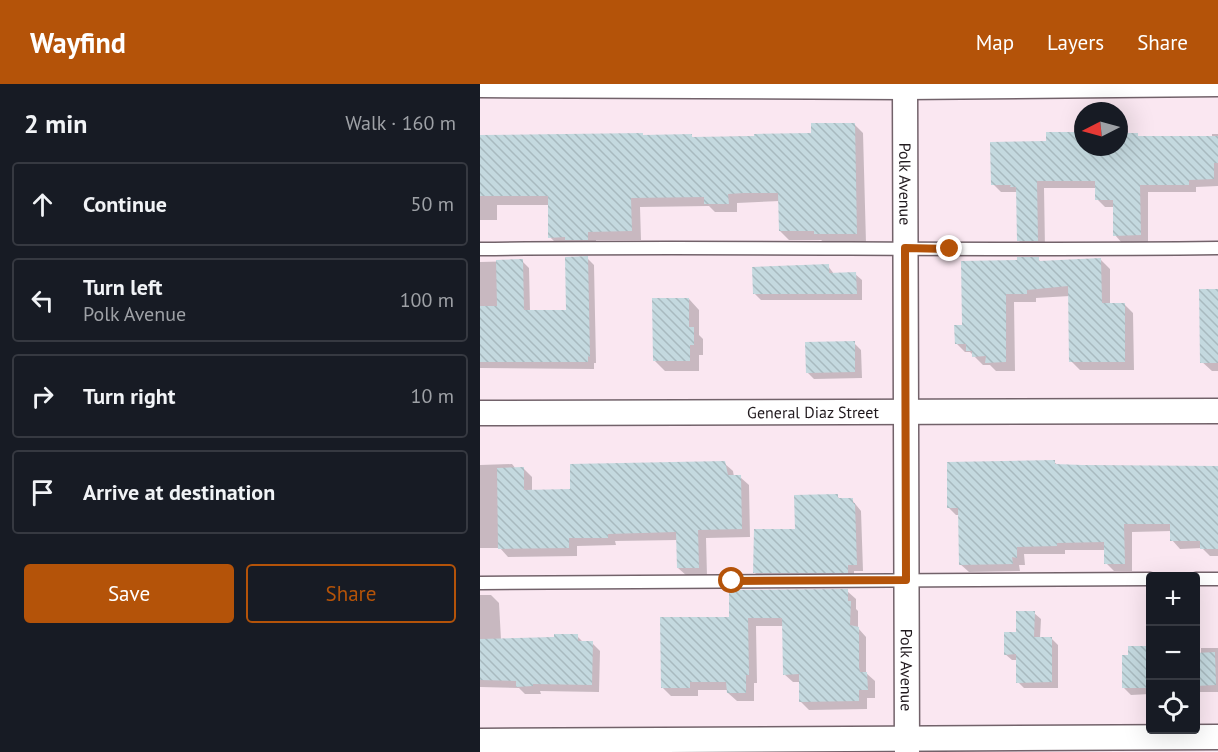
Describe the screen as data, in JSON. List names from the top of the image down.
{
  "streets": {
    "street": ["Polk Avenue", "General Diaz Street"]
  },
  "crossings": [
    ["Polk Avenue", "General Diaz Street"]
  ],
  "north": "left",
  "page": {
    "header": "Wayfind",
    "nav": ["Map", "Layers", "Share"],
    "heading": ["2 min", "Walk · 160 m"],
    "list": [
      ["Continue", "50 m"],
      ["Turn left", "Polk Avenue", "100 m"],
      ["Turn right", "10 m"],
      "Arrive at destination"
    ],
    "buttons": ["Save", "Share"],
    "map_buttons": ["+", "−"]
  }
}
